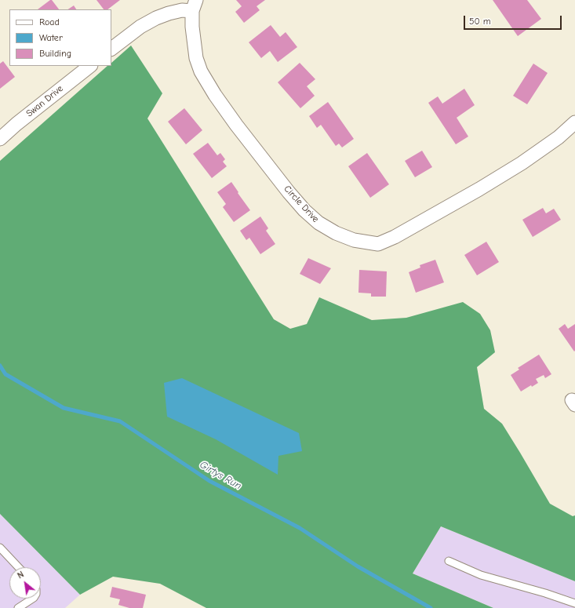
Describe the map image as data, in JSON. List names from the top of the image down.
{
  "streets": {
    "street": ["Swan Drive", "Circle Drive"]
  },
  "water": ["Girtys Run"],
  "legend": ["Road", "Water", "Building"],
  "scale_bar": "50 m",
  "north": "top left"
}
